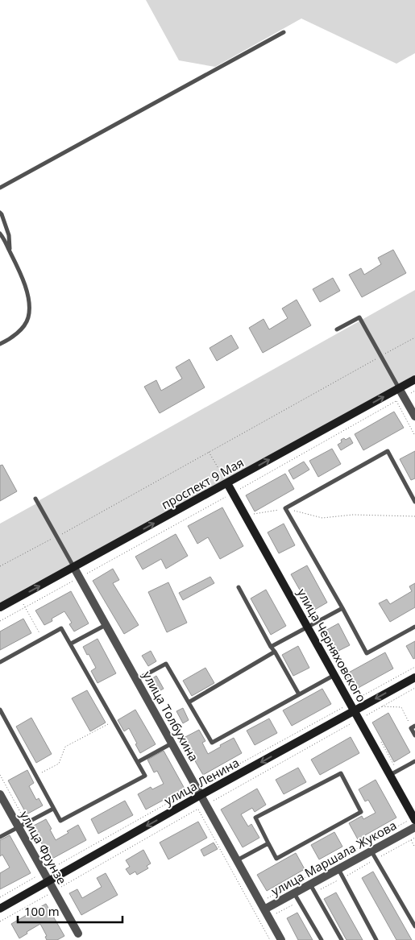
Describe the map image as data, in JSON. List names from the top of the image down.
{
  "streets": {
    "street": [
      "проспект 9 Мая",
      "улица Черняховского",
      "улица Толбухина",
      "улица Ленина",
      "улица Фрунзе",
      "улица Маршала Жукова"
    ]
  },
  "crossings": [
    ["проспект 9 Мая", "улица Черняховского"],
    ["проспект 9 Мая", "улица Толбухина"],
    ["улица Черняховского", "улица Ленина"],
    ["улица Толбухина", "улица Ленина"],
    ["улица Толбухина", "улица Маршала Жукова"],
    ["улица Ленина", "улица Фрунзе"]
  ],
  "one_way": ["проспект 9 Мая", "улица Ленина"],
  "scale_bar": "100 m"
}
